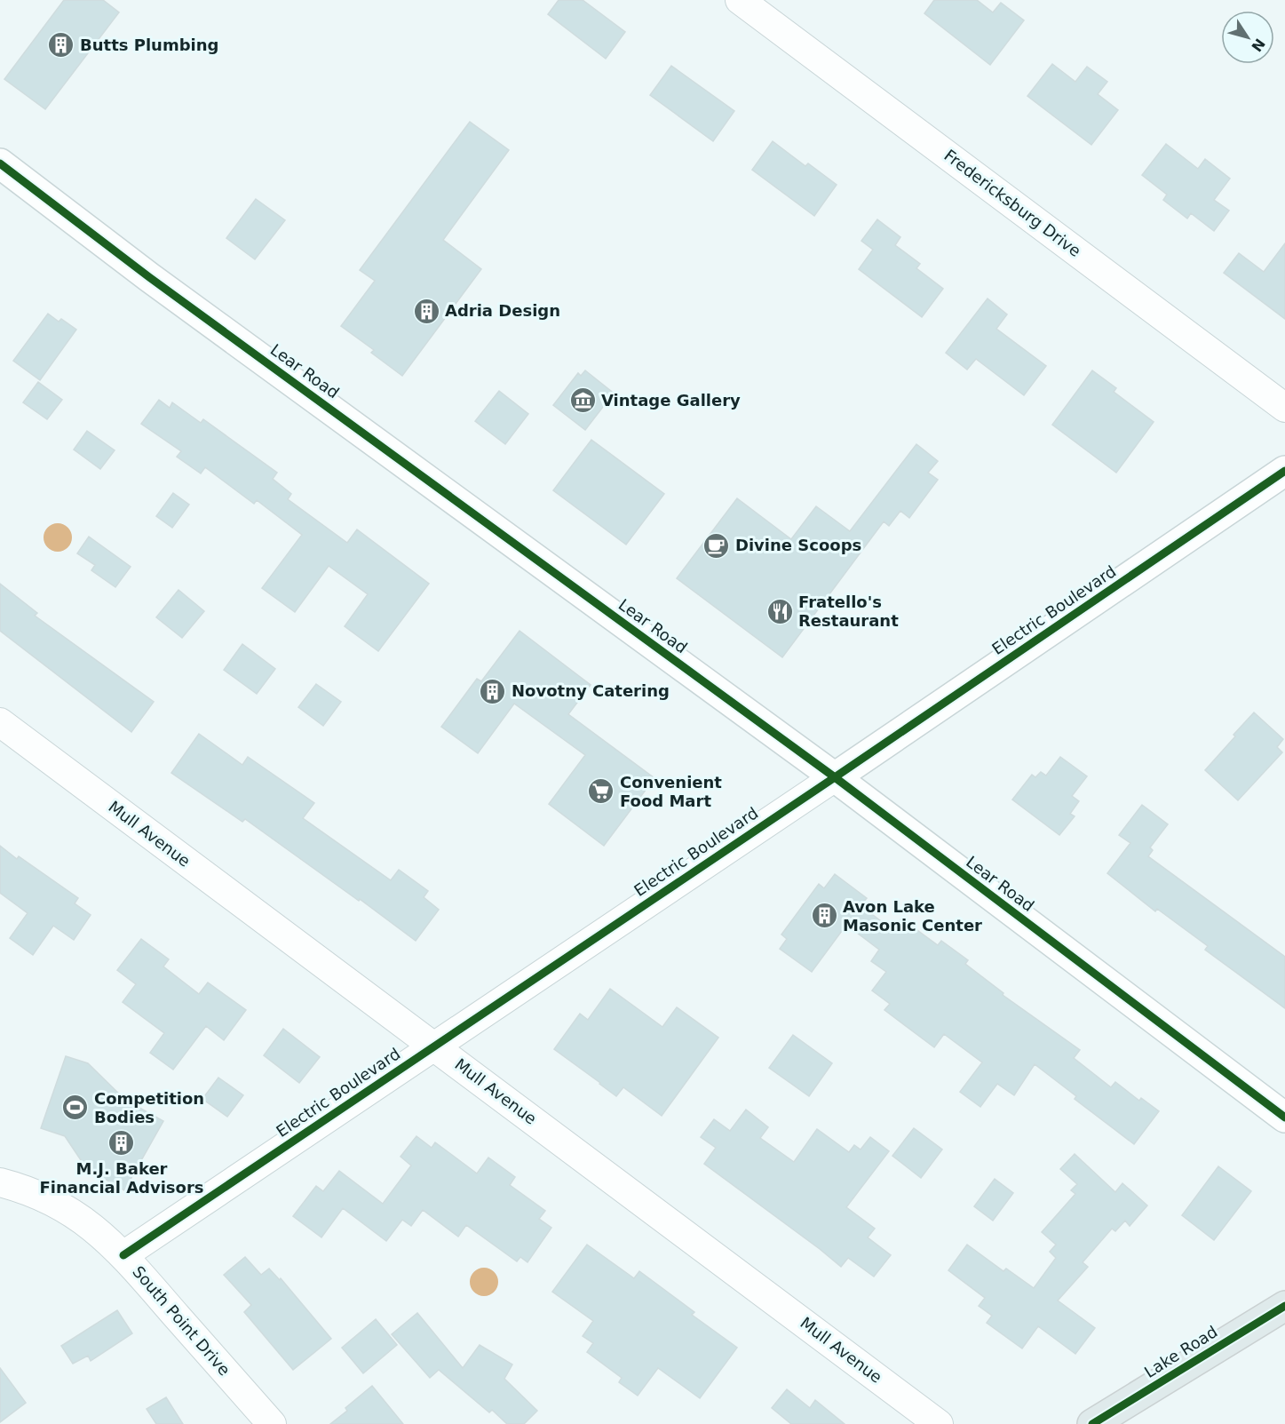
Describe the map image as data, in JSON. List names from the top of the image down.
{
  "streets": {
    "main road": ["Lake Road"],
    "street": [
      "Fredericksburg Drive",
      "Lear Road",
      "Electric Boulevard",
      "Mull Avenue",
      "South Point Drive"
    ]
  },
  "crossings": [
    ["Lear Road", "Electric Boulevard"],
    ["Electric Boulevard", "Mull Avenue"],
    ["Electric Boulevard", "South Point Drive"]
  ],
  "places": {
    "building": [
      "Butts Plumbing",
      "Adria Design",
      "Novotny Catering",
      "Avon Lake Masonic Center",
      "M.J. Baker Financial Advisors"
    ],
    "museum": ["Vintage Gallery"],
    "cafe": ["Divine Scoops"],
    "restaurant": ["Fratello's Restaurant"],
    "supermarket": ["Convenient Food Mart"],
    "sports": ["Competition Bodies"]
  },
  "north": "bottom right"
}
